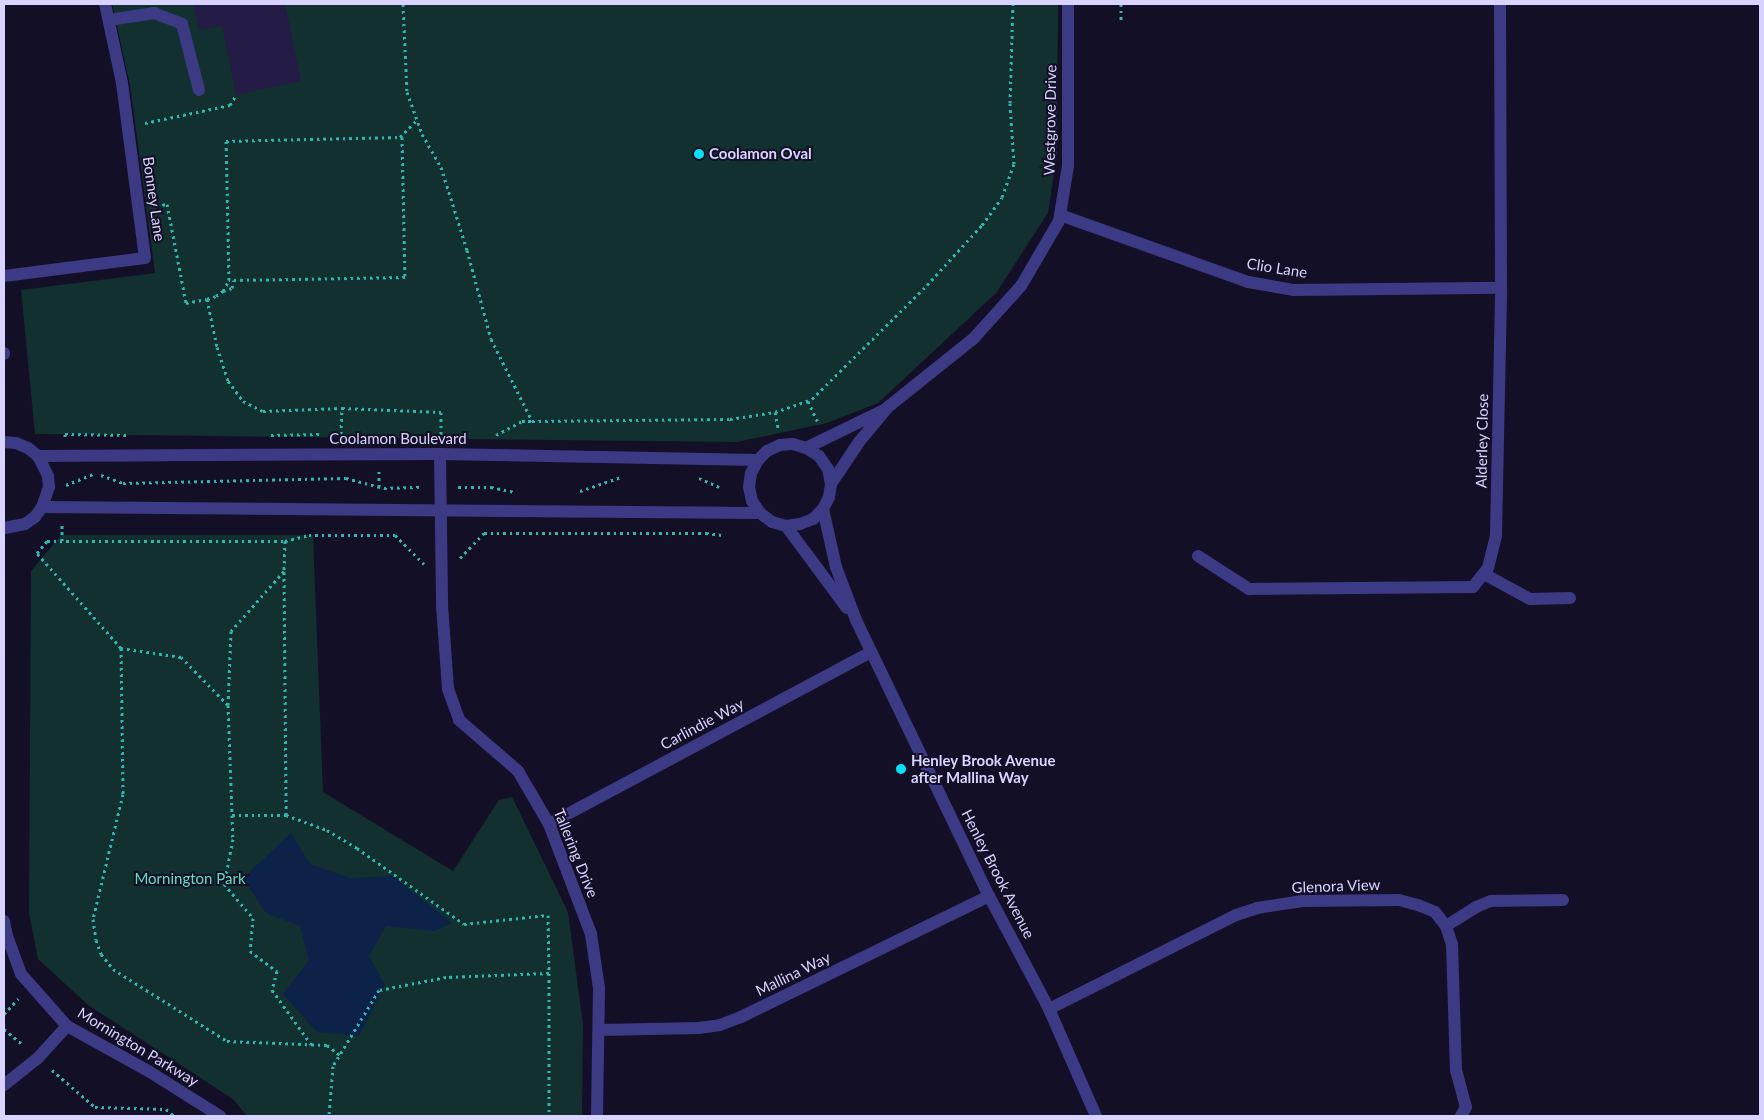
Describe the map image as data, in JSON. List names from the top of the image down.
{
  "streets": {
    "street": [
      "Westgrove Drive",
      "Bonney Lane",
      "Clio Lane",
      "Coolamon Boulevard",
      "Alderley Close",
      "Carlindie Way",
      "Tallering Drive",
      "Henley Brook Avenue",
      "Glenora View",
      "Mallina Way",
      "Mornington Parkway"
    ]
  },
  "crossings": [
    ["Westgrove Drive", "Clio Lane"],
    ["Westgrove Drive", "Coolamon Boulevard"],
    ["Westgrove Drive", "Henley Brook Avenue"],
    ["Clio Lane", "Alderley Close"],
    ["Coolamon Boulevard", "Tallering Drive"],
    ["Coolamon Boulevard", "Henley Brook Avenue"],
    ["Carlindie Way", "Tallering Drive"],
    ["Carlindie Way", "Henley Brook Avenue"],
    ["Tallering Drive", "Mallina Way"],
    ["Henley Brook Avenue", "Glenora View"],
    ["Henley Brook Avenue", "Mallina Way"]
  ],
  "parks": ["Mornington Park"],
  "places": ["Coolamon Oval", "Henley Brook Avenue after Mallina Way"]
}
